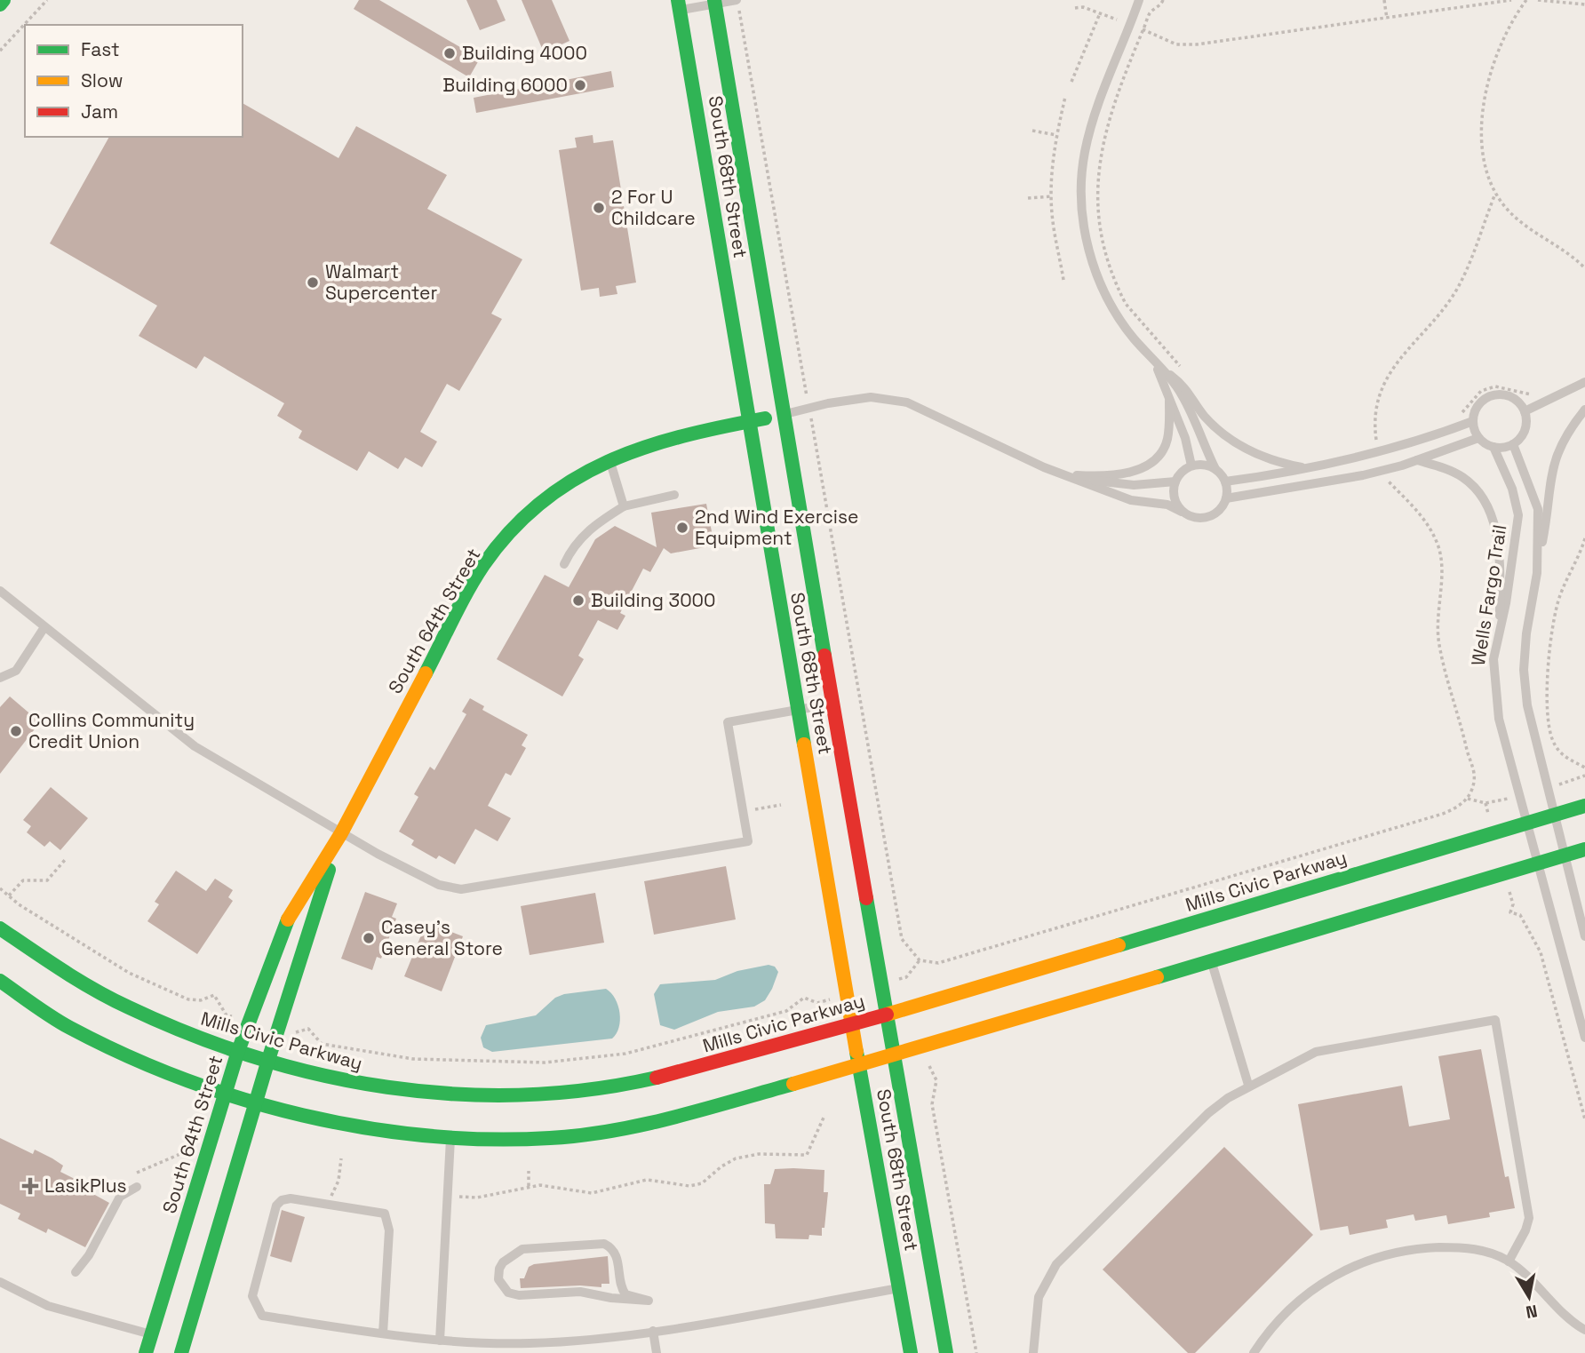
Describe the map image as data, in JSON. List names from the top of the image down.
{
  "streets": {
    "street": ["South 68th Street", "South 64th Street", "Mills Civic Parkway"],
    "lane": ["Wells Fargo Trail"]
  },
  "crossings": [
    ["South 68th Street", "South 64th Street"],
    ["South 68th Street", "Mills Civic Parkway"],
    ["Wells Fargo Trail", "Mills Civic Parkway"],
    ["South 64th Street", "Mills Civic Parkway"]
  ],
  "places": {
    "other": [
      "Building 4000",
      "Building 6000",
      "2 For U Childcare",
      "Walmart Supercenter",
      "2nd Wind Exercise Equipment",
      "Building 3000",
      "Collins Community Credit Union",
      "Casey's General Store"
    ],
    "health": ["LasikPlus"]
  },
  "legend": ["Fast", "Slow", "Jam"],
  "north": "bottom"
}
